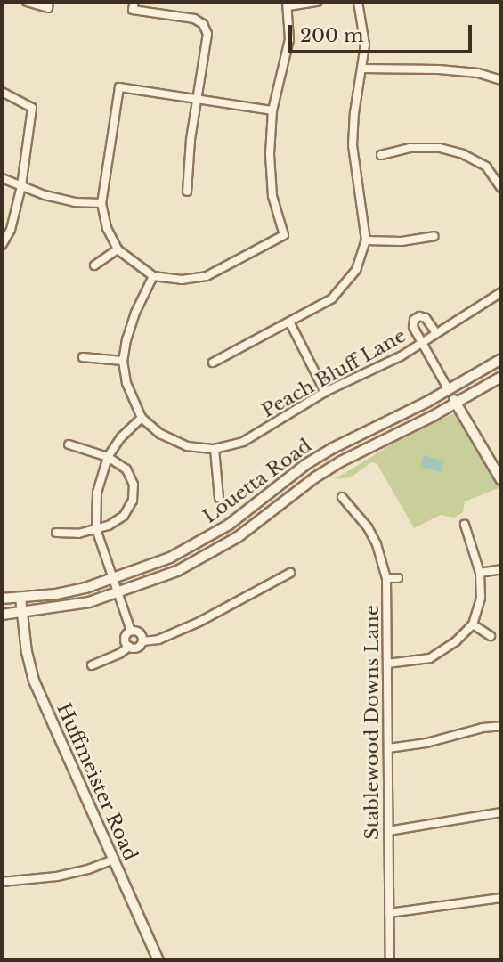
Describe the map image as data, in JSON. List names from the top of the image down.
{
  "streets": {
    "main road": ["Louetta Road", "Huffmeister Road"],
    "street": ["Peach Bluff Lane", "Stablewood Downs Lane"]
  },
  "crossings": [
    ["Louetta Road", "Huffmeister Road"]
  ],
  "scale_bar": "200 m"
}
